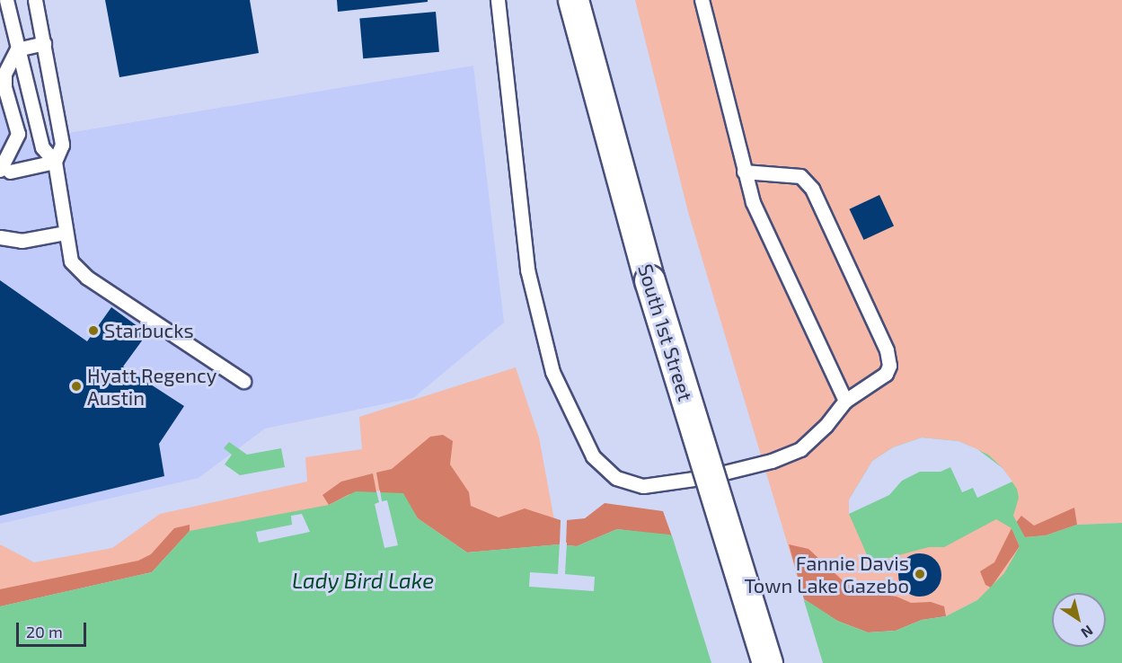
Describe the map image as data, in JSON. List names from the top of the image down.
{
  "streets": {
    "main road": ["South 1st Street"]
  },
  "water": ["Lady Bird Lake"],
  "places": ["Starbucks", "Hyatt Regency Austin", "Fannie Davis Town Lake Gazebo"],
  "scale_bar": "20 m",
  "north": "bottom right"
}
